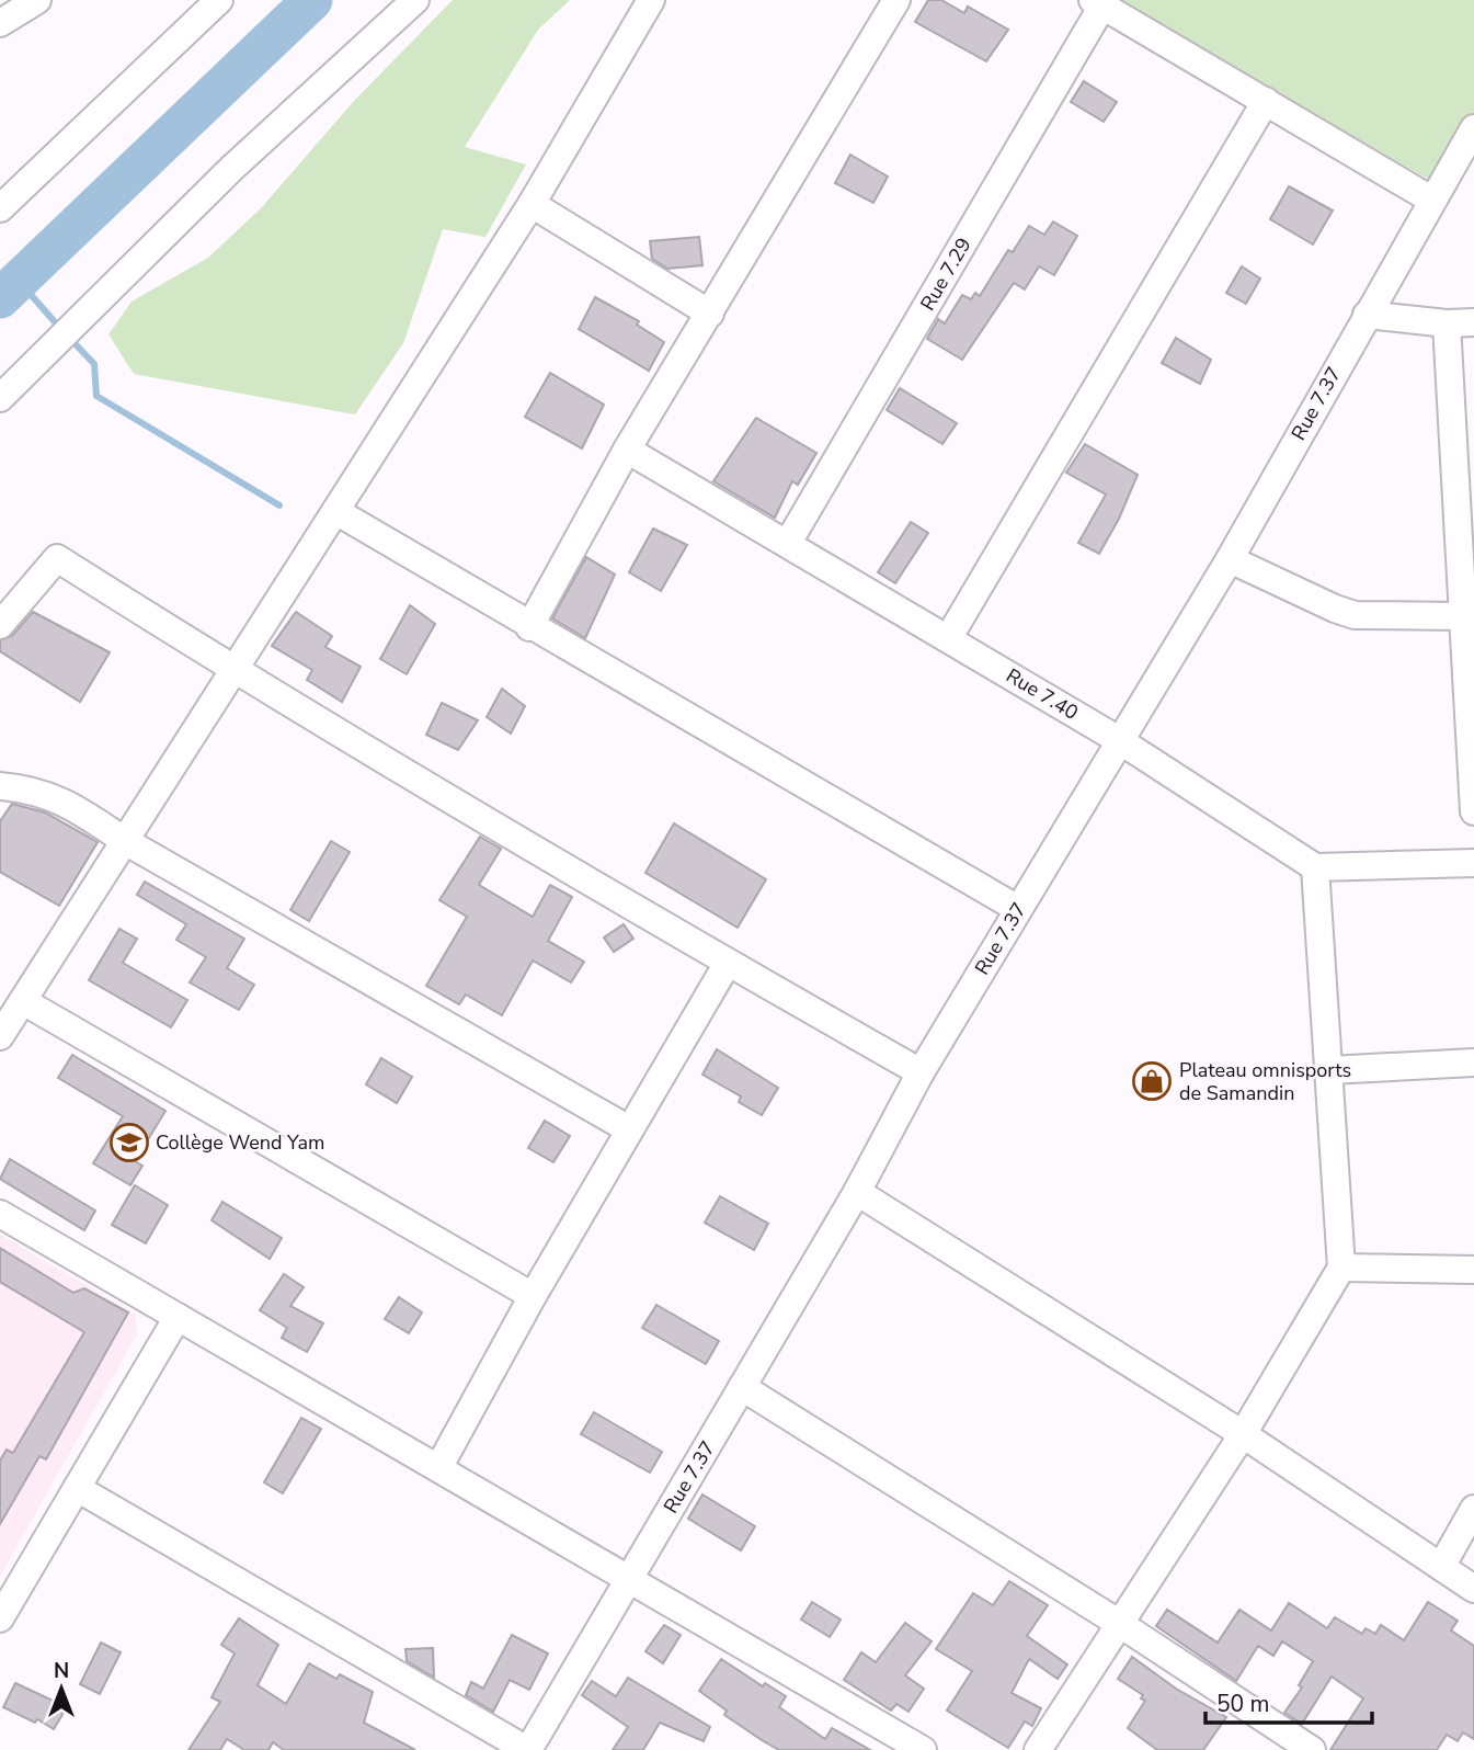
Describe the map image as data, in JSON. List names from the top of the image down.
{
  "streets": {
    "street": ["Rue 7.29", "Rue 7.37", "Rue 7.40"]
  },
  "crossings": [
    ["Rue 7.29", "Rue 7.40"],
    ["Rue 7.37", "Rue 7.40"]
  ],
  "places": {
    "shop": ["Plateau omnisports de Samandin"],
    "school or university": ["Collège Wend Yam"]
  },
  "scale_bar": "50 m",
  "north": "top"
}
